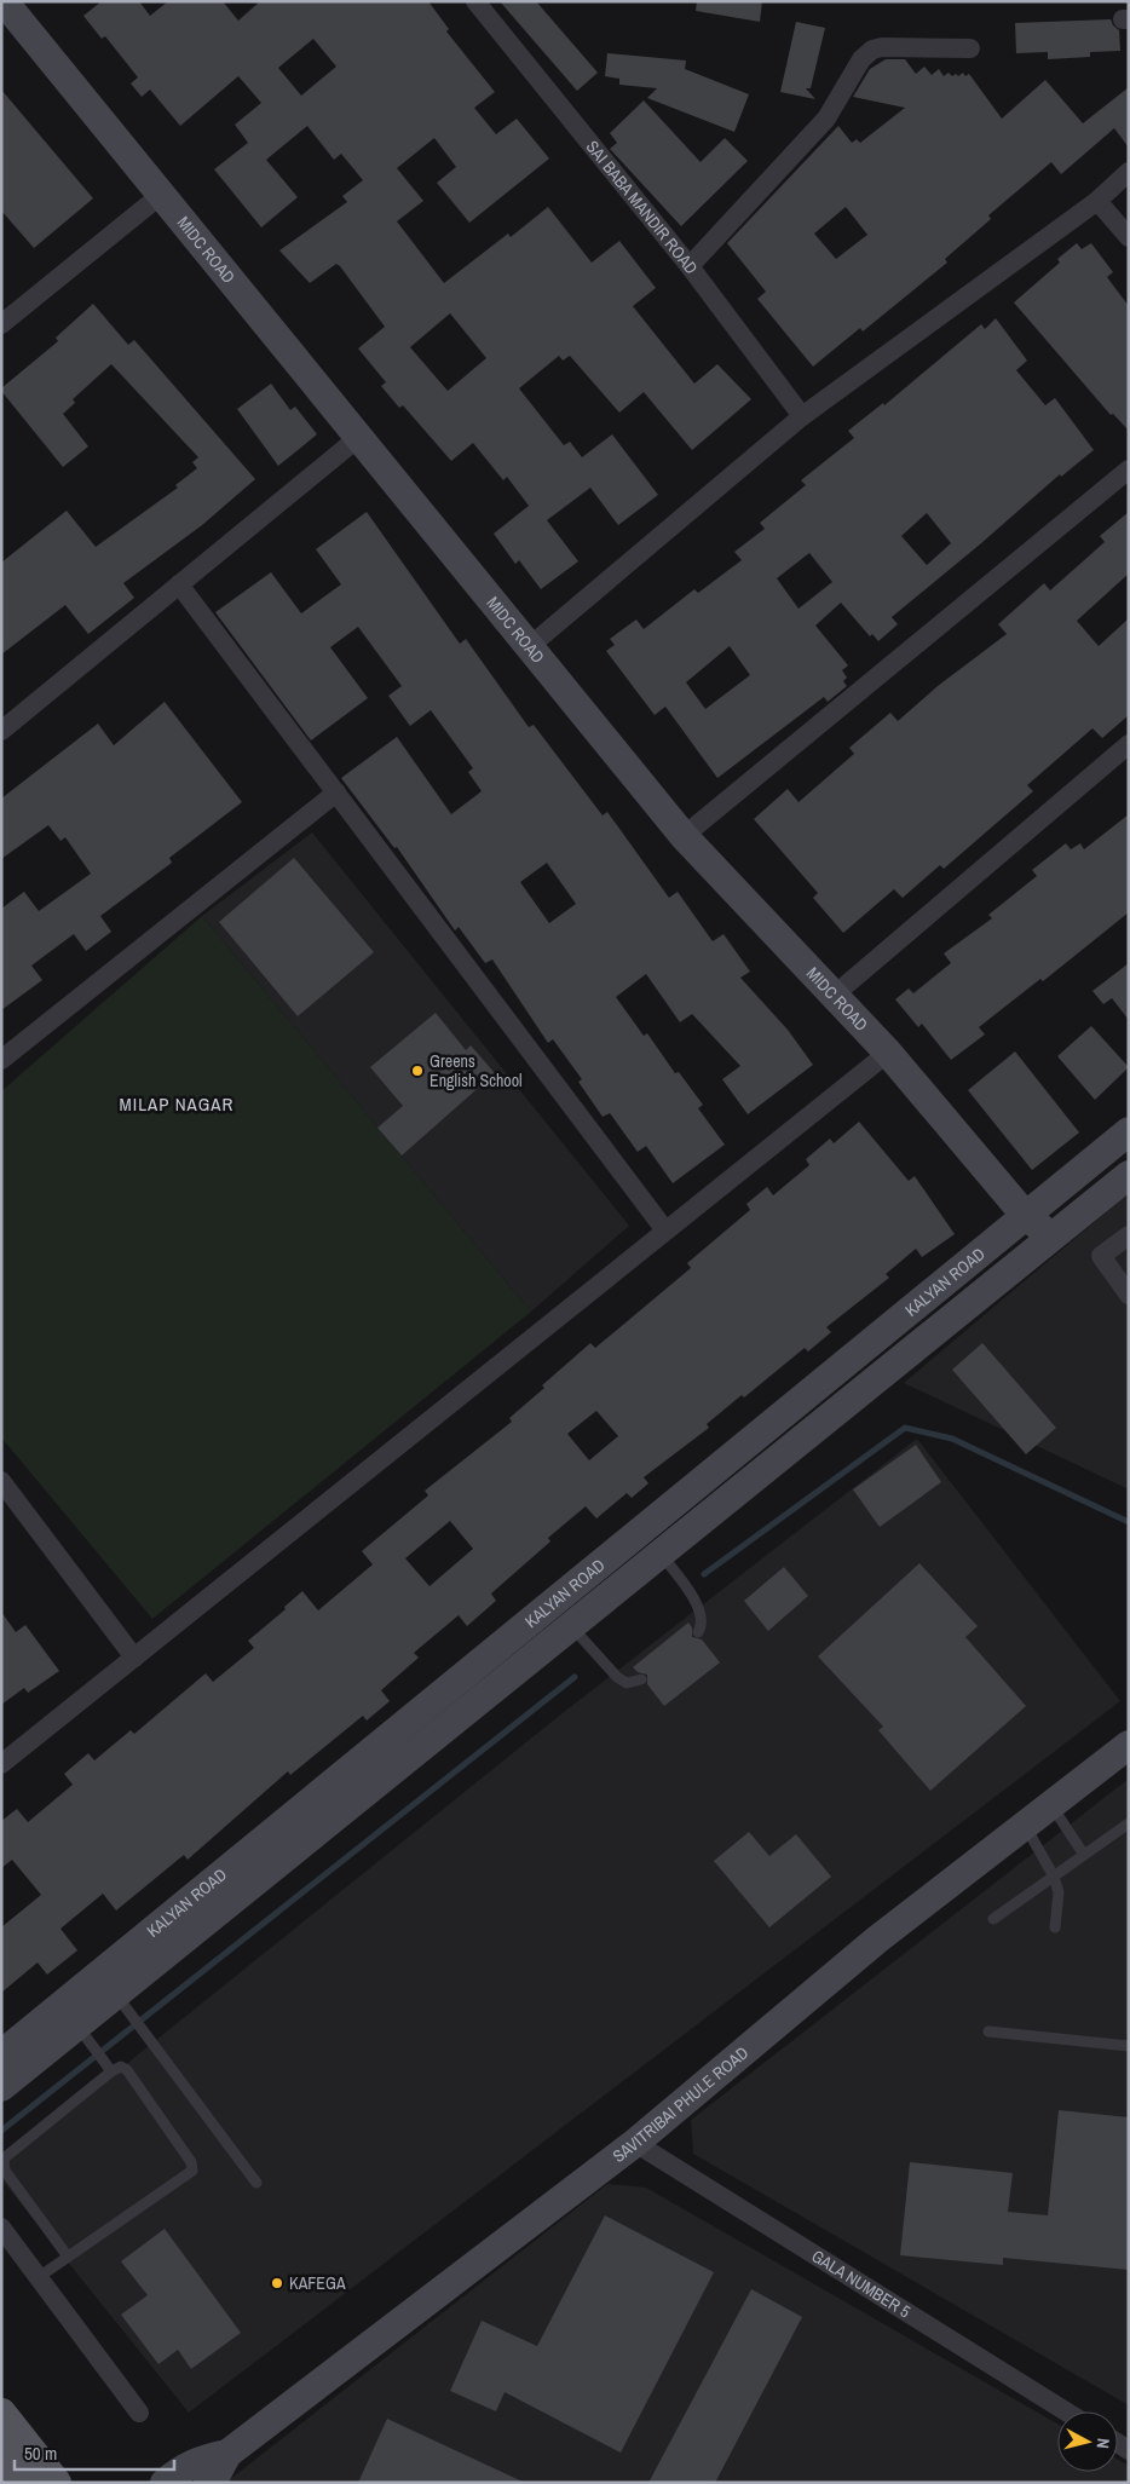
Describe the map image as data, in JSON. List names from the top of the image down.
{
  "streets": {
    "main road": ["MIDC ROAD", "KALYAN ROAD", "SAVITRIBAI PHULE ROAD"],
    "street": ["SAI BABA MANDIR ROAD", "GALA NUMBER 5"]
  },
  "crossings": [
    ["MIDC ROAD", "KALYAN ROAD"],
    ["SAVITRIBAI PHULE ROAD", "GALA NUMBER 5"]
  ],
  "districts": ["MILAP NAGAR"],
  "places": ["Greens English School", "KAFEGA"],
  "scale_bar": "50 m",
  "north": "right"
}
